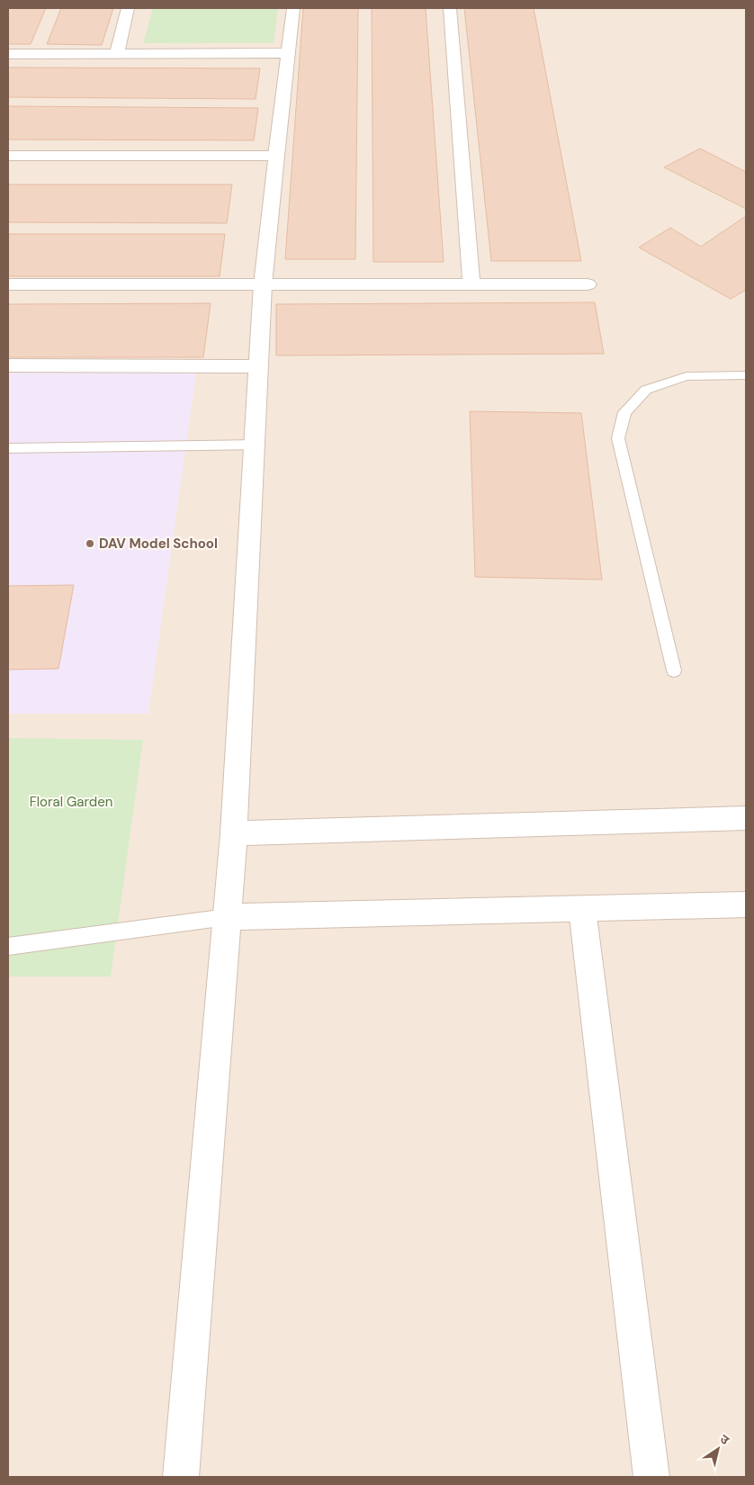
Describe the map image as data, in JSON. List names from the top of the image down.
{
  "parks": ["Floral Garden"],
  "places": ["DAV Model School"],
  "north": "top right"
}
